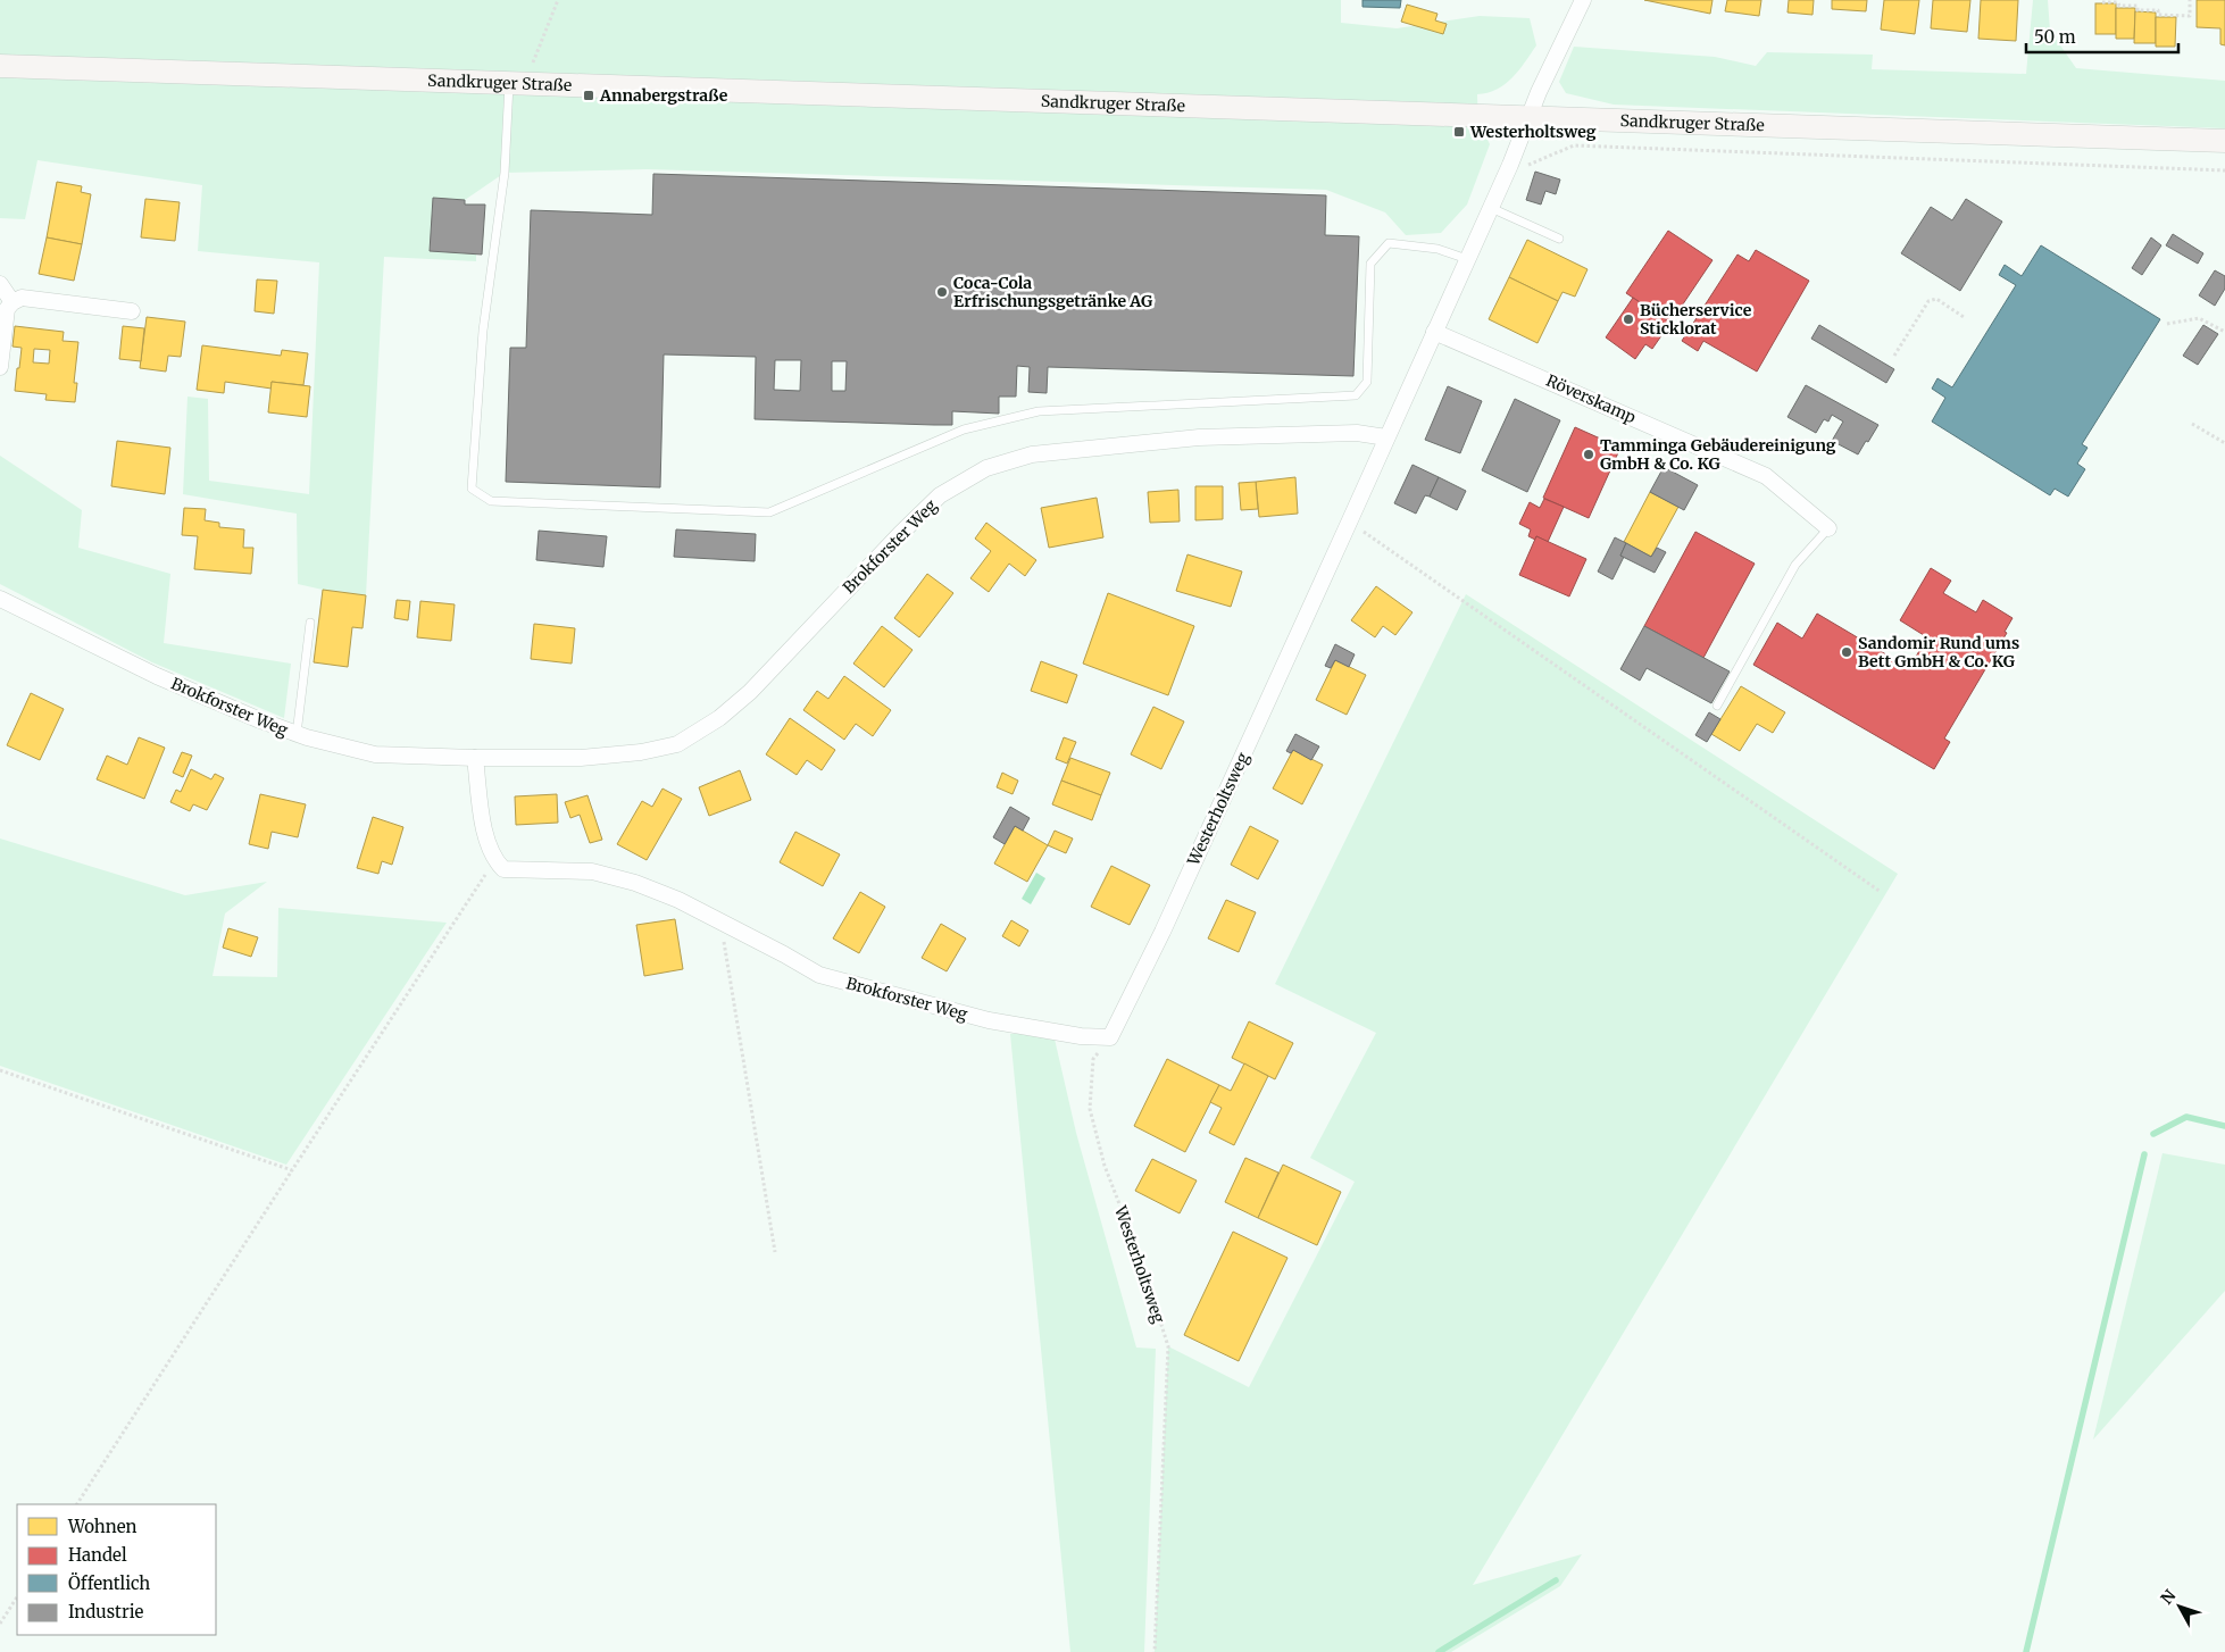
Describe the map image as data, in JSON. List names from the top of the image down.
{
  "streets": {
    "street": [
      "Sandkruger Straße",
      "Röverskamp",
      "Brokforster Weg",
      "Westerholtsweg"
    ]
  },
  "crossings": [
    ["Sandkruger Straße", "Westerholtsweg"],
    ["Röverskamp", "Westerholtsweg"],
    ["Brokforster Weg", "Westerholtsweg"]
  ],
  "places": {
    "transit": ["Annabergstraße", "Westerholtsweg"],
    "other": [
      "Coca-Cola Erfrischungsgetränke AG",
      "Bücherservice Sticklorat",
      "Tamminga Gebäudereinigung GmbH & Co. KG",
      "Sandomir Rund ums Bett GmbH & Co. KG"
    ]
  },
  "legend": [
    "Wohnen",
    "Handel",
    "Öffentlich",
    "Industrie"
  ],
  "scale_bar": "50 m",
  "north": "top left"
}
